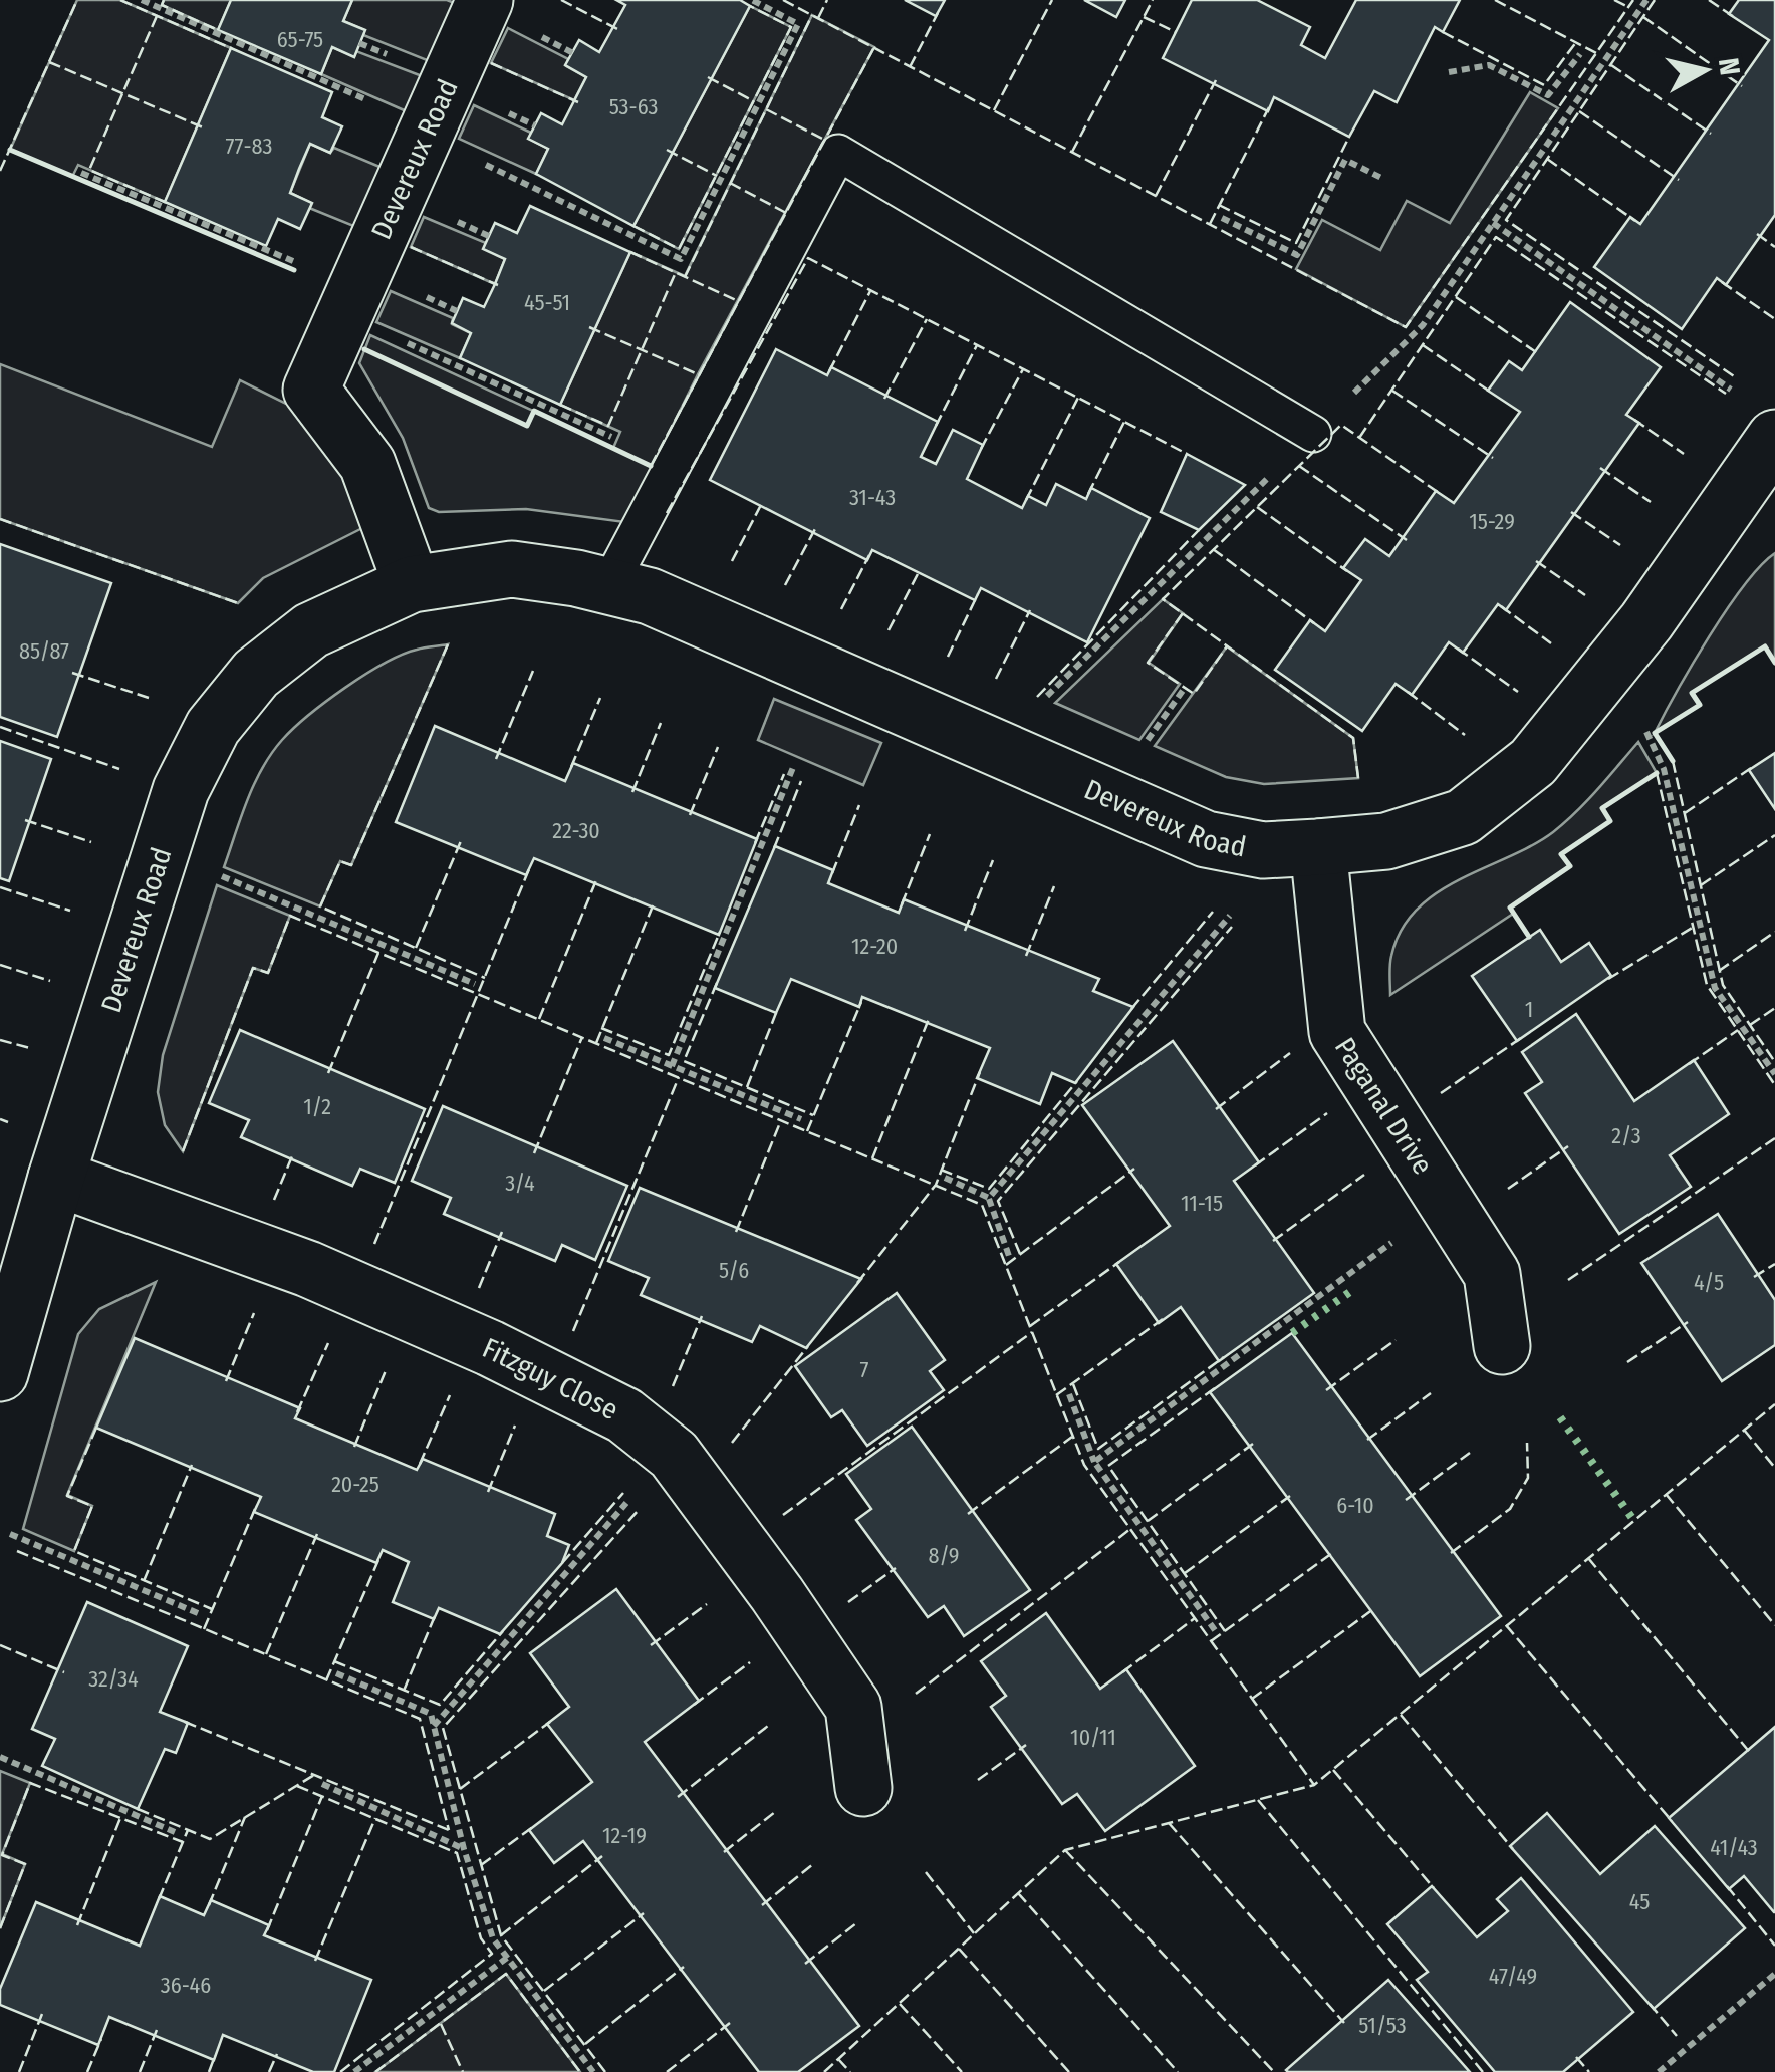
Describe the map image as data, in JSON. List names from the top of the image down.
{
  "streets": {
    "street": ["Devereux Road", "Paganal Drive", "Fitzguy Close"]
  },
  "crossings": [
    ["Devereux Road", "Paganal Drive"],
    ["Devereux Road", "Fitzguy Close"]
  ],
  "house_numbers": [
    "65-75",
    "53-63",
    "77-83",
    "45-51",
    "31-43",
    "15-29",
    "85/87",
    "22-30",
    "12-20",
    "1",
    "1/2",
    "2/3",
    "3/4",
    "11-15",
    "5/6",
    "4/5",
    "7",
    "20-25",
    "6-10",
    "8/9",
    "32/34",
    "10/11",
    "12-19",
    "41/43",
    "45",
    "47/49",
    "36-46",
    "51/53"
  ],
  "north": "right"
}
